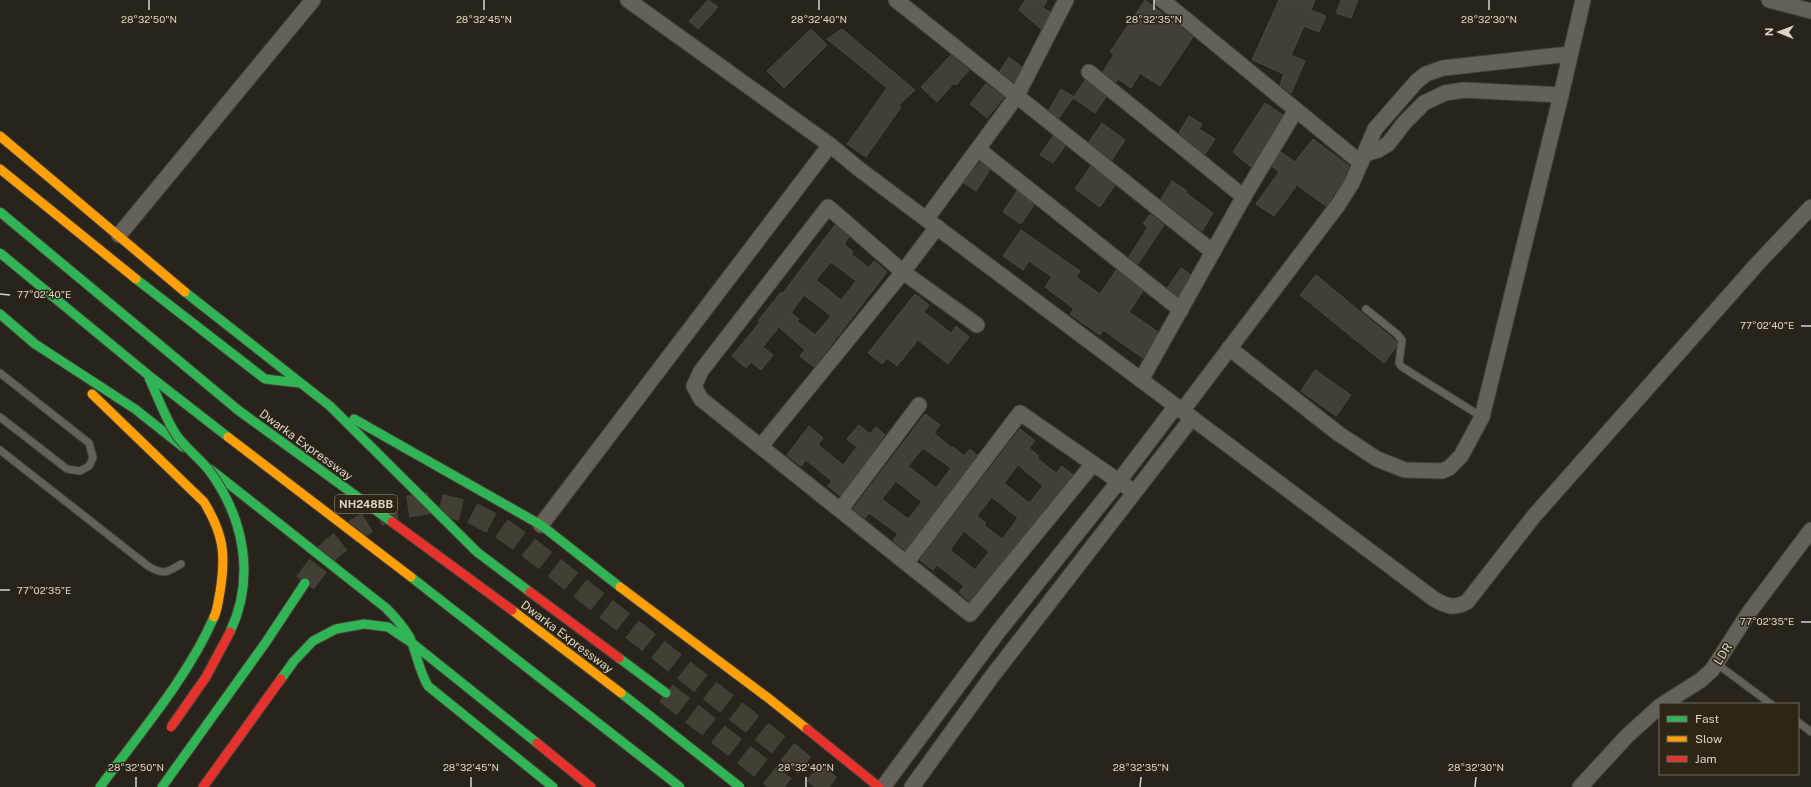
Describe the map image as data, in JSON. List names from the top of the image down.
{
  "streets": {
    "highway": ["Dwarka Expressway", "NH248BB"],
    "street": ["LDR"]
  },
  "legend": ["Fast", "Slow", "Jam"],
  "north": "left",
  "coordinates": [
    "28°32'50\"N",
    "28°32'45\"N",
    "28°32'40\"N",
    "28°32'35\"N",
    "28°32'30\"N",
    "77°02'40\"E",
    "77°02'35\"E"
  ]
}
